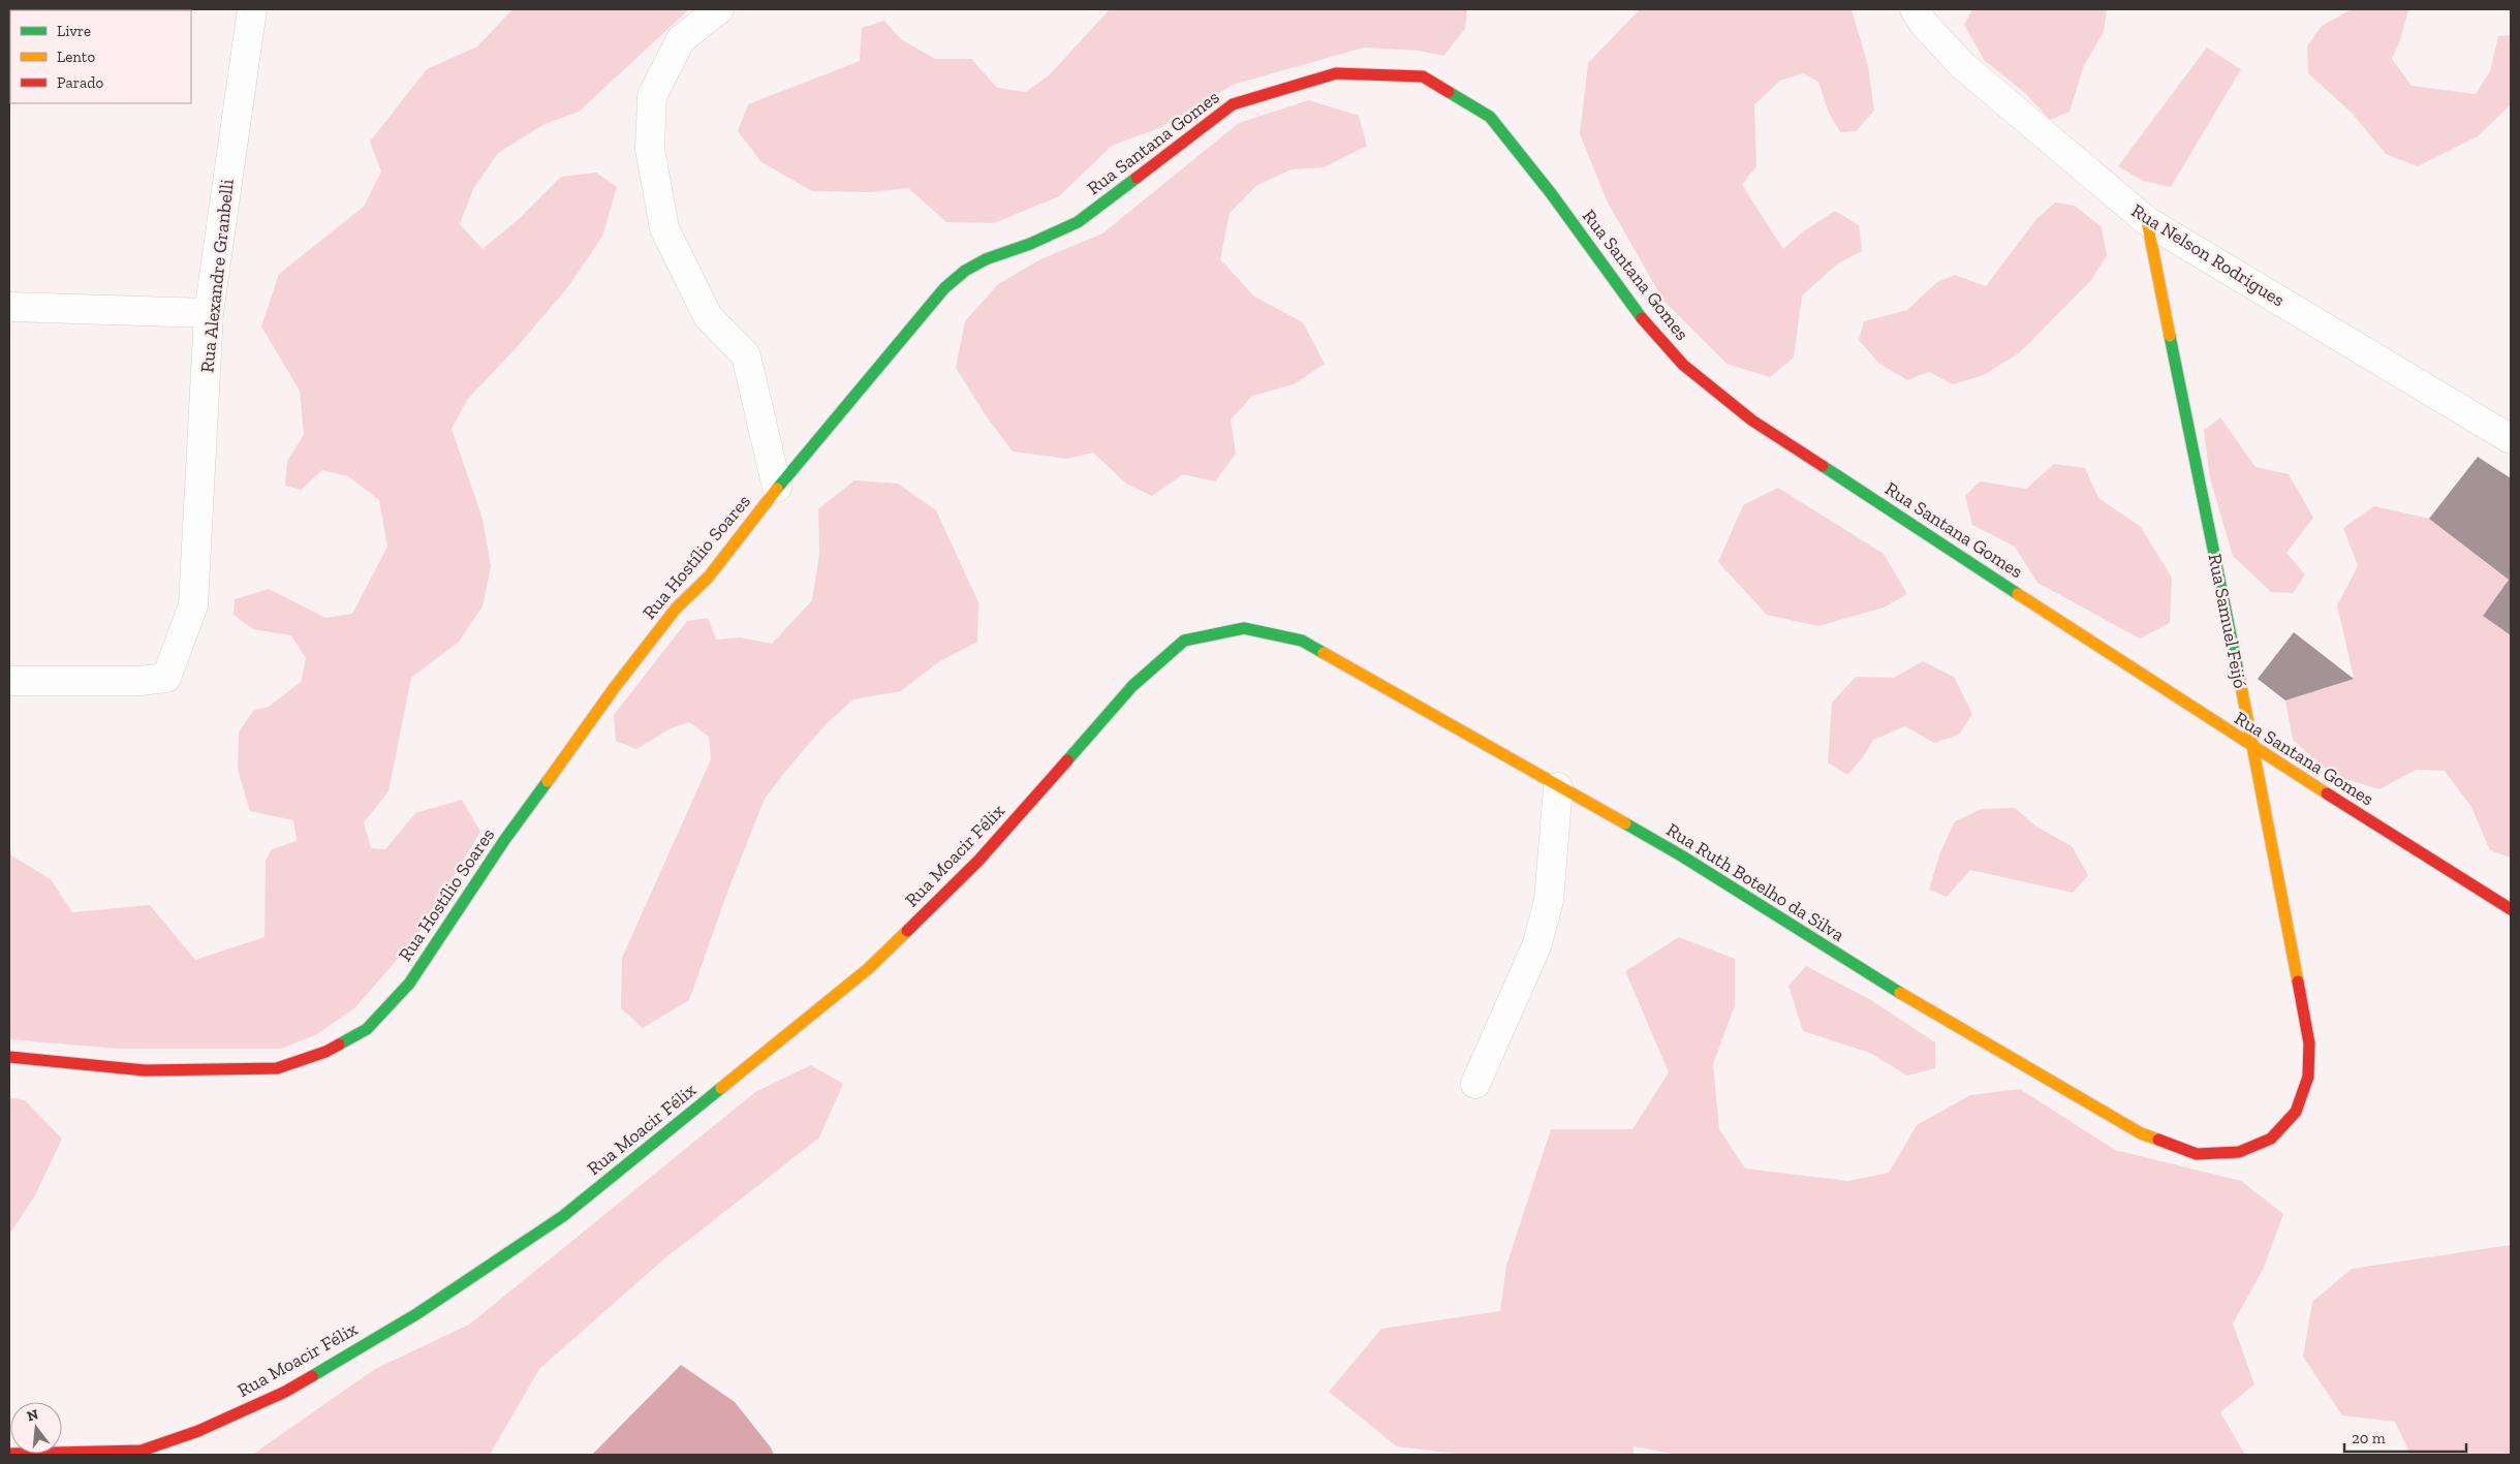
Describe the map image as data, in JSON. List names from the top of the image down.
{
  "streets": {
    "street": [
      "Rua Santana Gomes",
      "Rua Nelson Rodrigues",
      "Rua Alexandre Granbelli",
      "Rua Hostílio Soares",
      "Rua Samuel Feijó",
      "Rua Moacir Félix",
      "Rua Ruth Botelho da Silva"
    ]
  },
  "crossings": [
    ["Rua Santana Gomes", "Rua Hostílio Soares"],
    ["Rua Santana Gomes", "Rua Samuel Feijó"],
    ["Rua Nelson Rodrigues", "Rua Samuel Feijó"],
    ["Rua Samuel Feijó", "Rua Ruth Botelho da Silva"],
    ["Rua Moacir Félix", "Rua Ruth Botelho da Silva"]
  ],
  "legend": ["Livre", "Lento", "Parado"],
  "scale_bar": "20 m",
  "north": "top"
}
